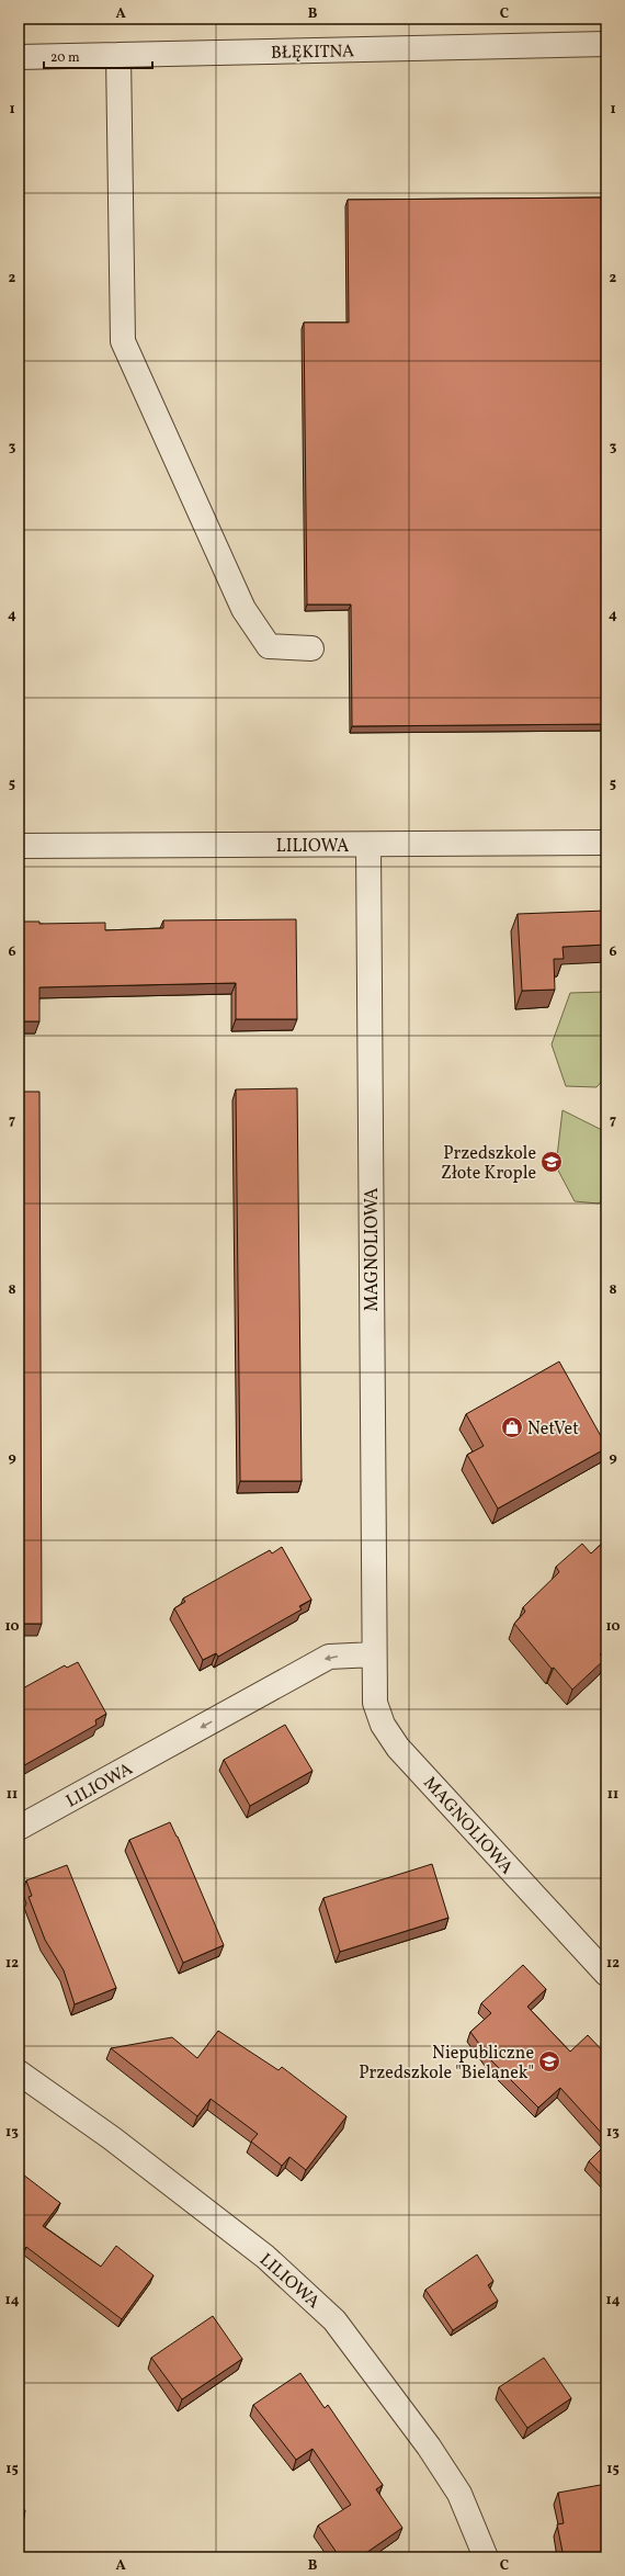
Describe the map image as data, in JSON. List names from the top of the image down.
{
  "streets": {
    "street": ["BŁĘKITNA", "LILIOWA", "MAGNOLIOWA"]
  },
  "crossings": [
    ["LILIOWA", "MAGNOLIOWA"]
  ],
  "places": {
    "school or university": ["Przedszkole Złote Krople", "Niepubliczne Przedszkole \"Bielanek\""],
    "shop": ["NetVet"]
  },
  "scale_bar": "20 m",
  "grid": {
    "columns": ["A", "B", "C"],
    "rows": [
      "1",
      "2",
      "3",
      "4",
      "5",
      "6",
      "7",
      "8",
      "9",
      "10",
      "11",
      "12",
      "13",
      "14",
      "15"
    ]
  }
}
